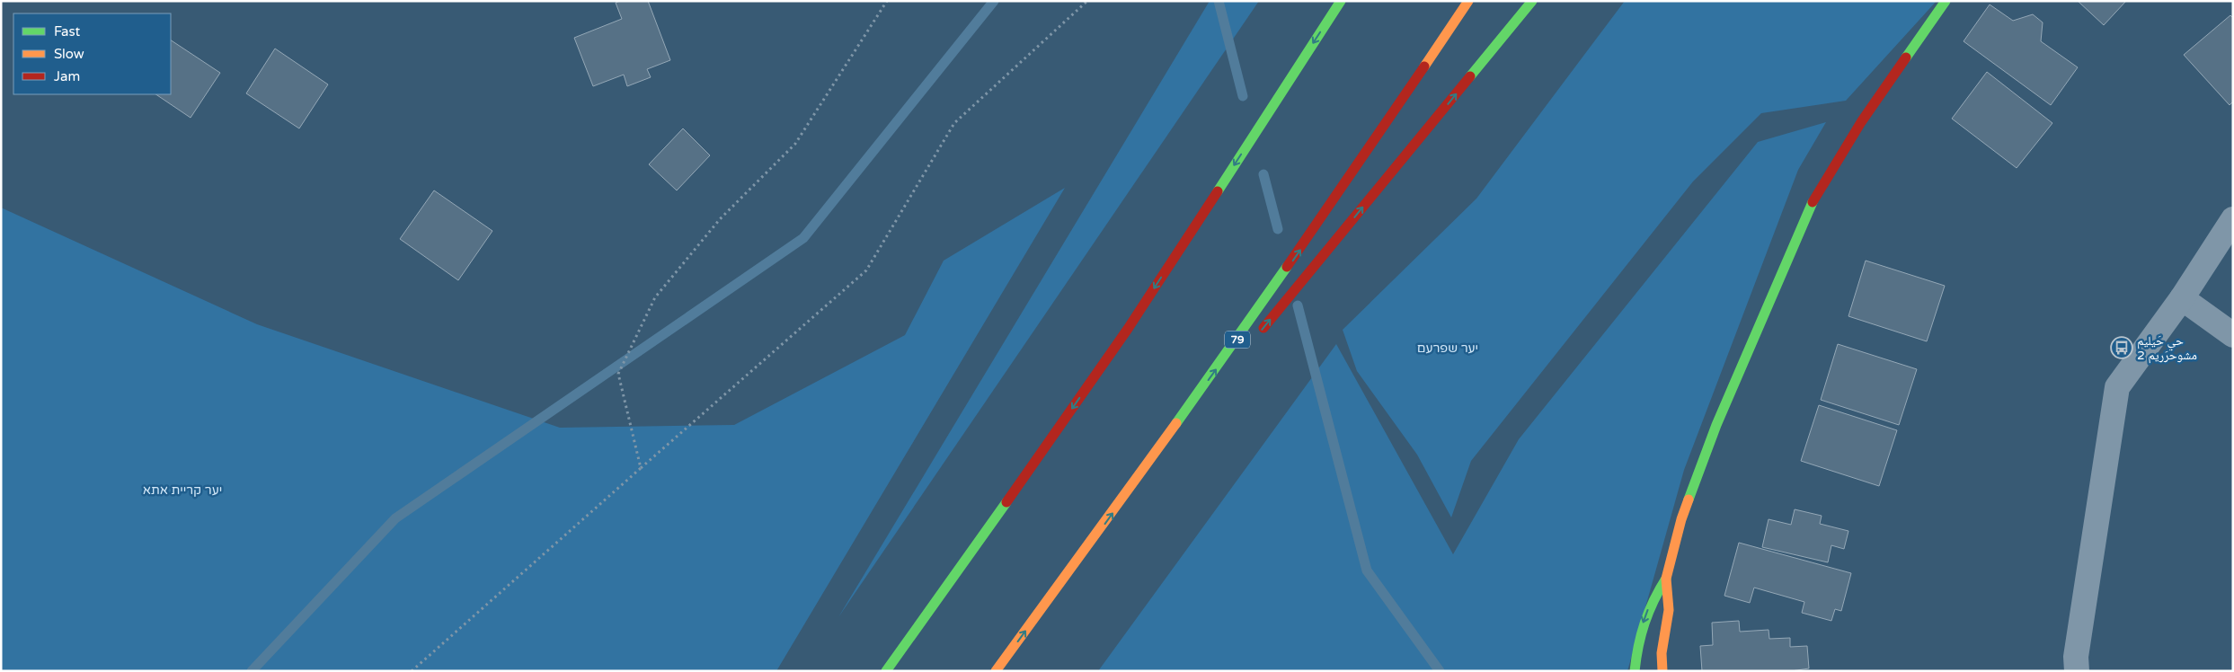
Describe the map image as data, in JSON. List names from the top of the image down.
{
  "streets": {
    "main road": ["79"]
  },
  "parks": ["יער שפרעם", "יער קריית אתא"],
  "places": {
    "bus stop": ["حي حَيليم مشوحرَريم 2"]
  },
  "legend": ["Fast", "Slow", "Jam"]
}
